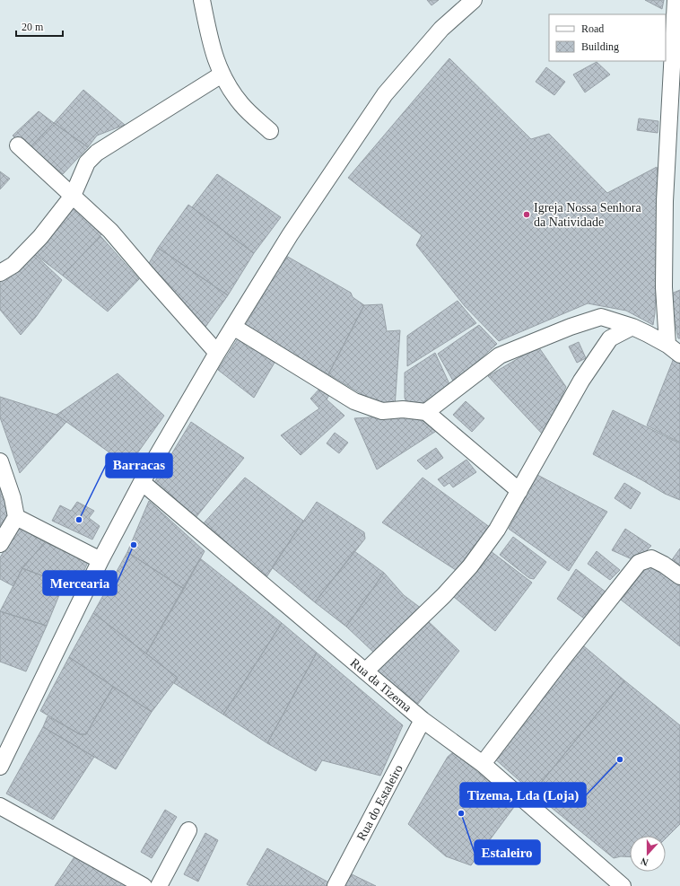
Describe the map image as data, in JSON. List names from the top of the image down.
{
  "streets": {
    "street": ["Rua da Tizema", "Rua do Estaleiro"]
  },
  "crossings": [
    ["Rua da Tizema", "Rua do Estaleiro"]
  ],
  "places": [
    "Igreja Nossa Senhora da Natividade",
    "Barracas",
    "Mercearia",
    "Tizema, Lda (Loja)",
    "Estaleiro"
  ],
  "legend": ["Road", "Building"],
  "scale_bar": "20 m",
  "north": "bottom"
}
